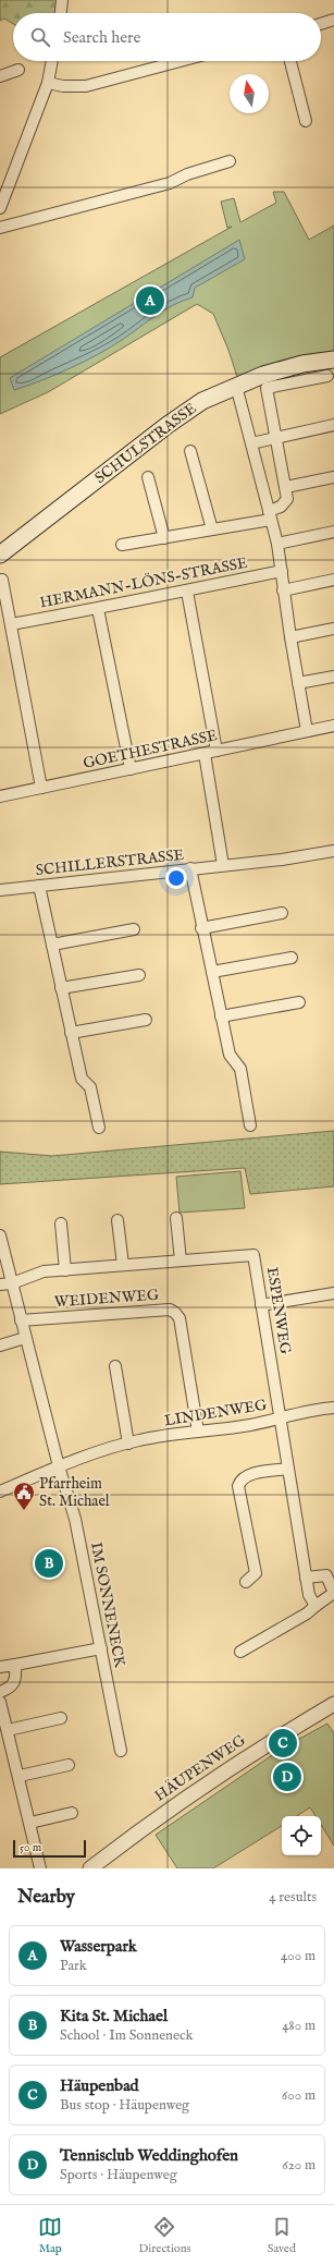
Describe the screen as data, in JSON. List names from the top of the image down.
{
  "streets": {
    "main road": ["SCHULSTRASSE"],
    "street": [
      "HERMANN-LÖNS-STRASSE",
      "GOETHESTRASSE",
      "SCHILLERSTRASSE",
      "WEIDENWEG",
      "ESPENWEG",
      "LINDENWEG",
      "IM SONNENECK",
      "HÄUPENWEG"
    ]
  },
  "crossings": [
    ["WEIDENWEG", "LINDENWEG"],
    ["ESPENWEG", "LINDENWEG"],
    ["LINDENWEG", "IM SONNENECK"]
  ],
  "places": {
    "public building": ["Pfarrheim St. Michael"]
  },
  "scale_bar": "50 m",
  "north": "top",
  "page": {
    "search": "Search here",
    "pins": [
      "A",
      "B",
      "C",
      "D"
    ],
    "scale": "50 m",
    "heading": ["Nearby", "4 results"],
    "list": [
      {
        "mark": "A",
        "name": "Wasserpark",
        "note": "Park",
        "value": "400 m"
      },
      {
        "mark": "B",
        "name": "Kita St. Michael",
        "note": "School · Im Sonneneck",
        "value": "480 m"
      },
      {
        "mark": "C",
        "name": "Häupenbad",
        "note": "Bus stop · Häupenweg",
        "value": "600 m"
      },
      {
        "mark": "D",
        "name": "Tennisclub Weddinghofen",
        "note": "Sports · Häupenweg",
        "value": "620 m"
      }
    ],
    "nav": ["Map", "Directions", "Saved"]
  }
}
